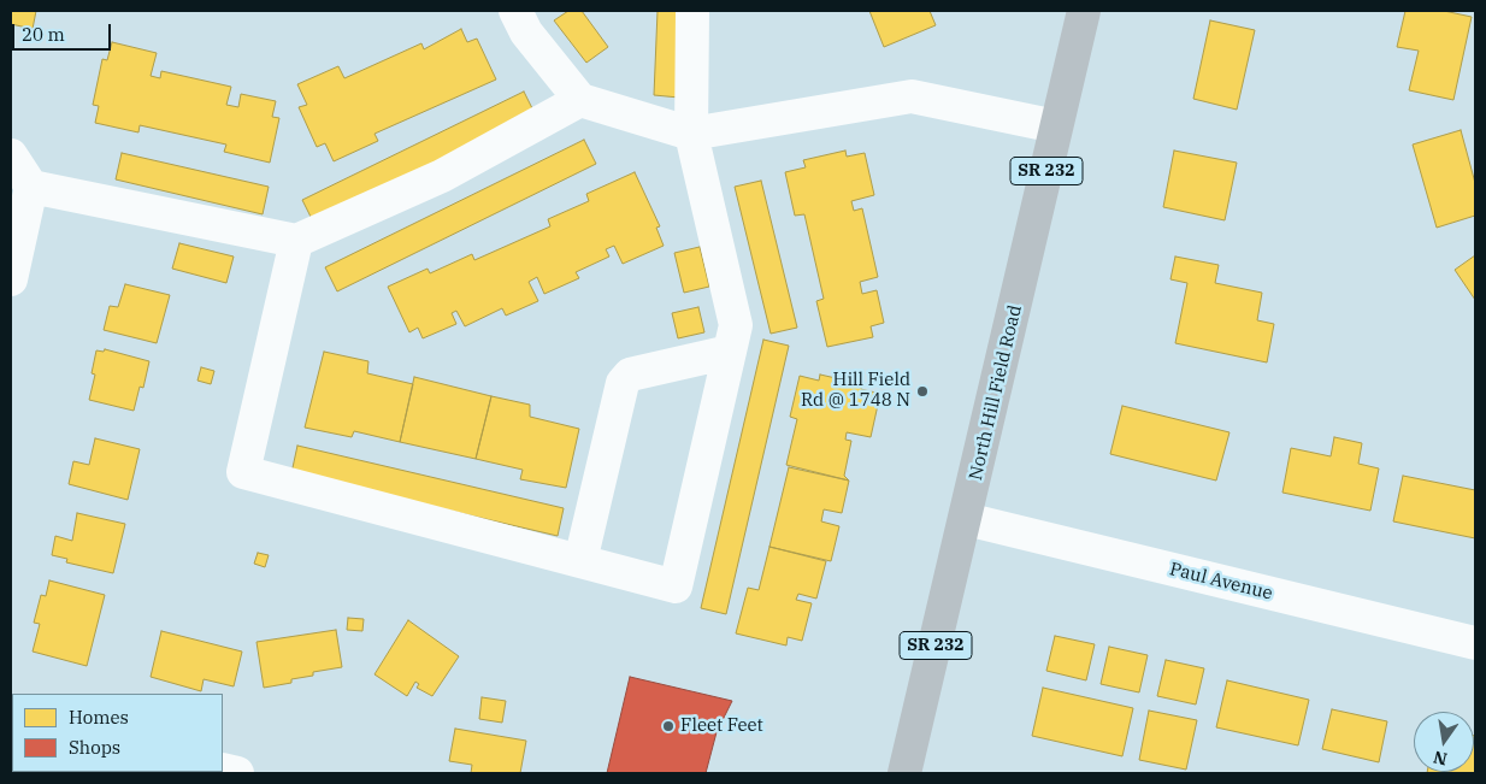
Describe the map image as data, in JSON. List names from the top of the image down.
{
  "streets": {
    "main road": ["SR 232", "North Hill Field Road"],
    "street": ["Paul Avenue"]
  },
  "crossings": [
    ["North Hill Field Road", "Paul Avenue"]
  ],
  "places": ["Hill Field Rd @ 1748 N", "Fleet Feet"],
  "legend": ["Homes", "Shops"],
  "scale_bar": "20 m",
  "north": "bottom"
}
